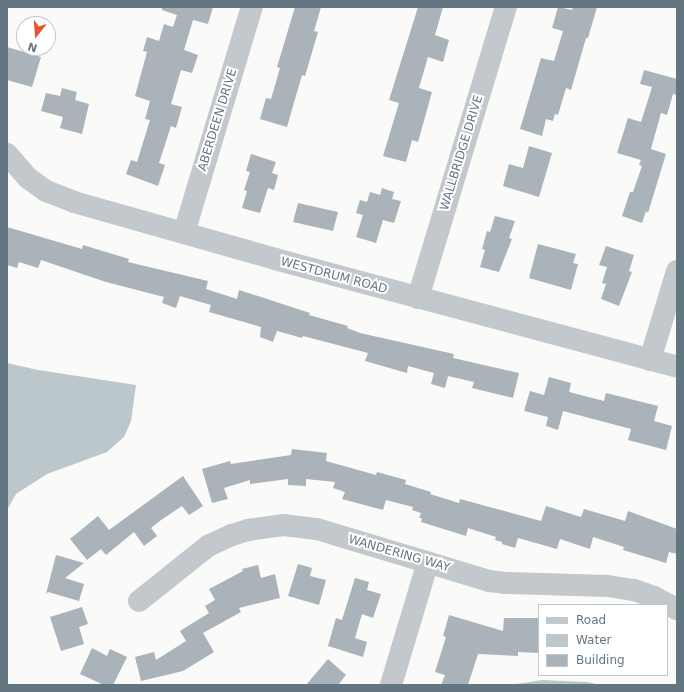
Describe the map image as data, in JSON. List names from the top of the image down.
{
  "streets": {
    "street": [
      "ABERDEEN DRIVE",
      "WALLBRIDGE DRIVE",
      "WESTDRUM ROAD",
      "WANDERING WAY"
    ]
  },
  "crossings": [
    ["ABERDEEN DRIVE", "WESTDRUM ROAD"],
    ["WALLBRIDGE DRIVE", "WESTDRUM ROAD"]
  ],
  "legend": ["Road", "Water", "Building"],
  "north": "bottom"
}
